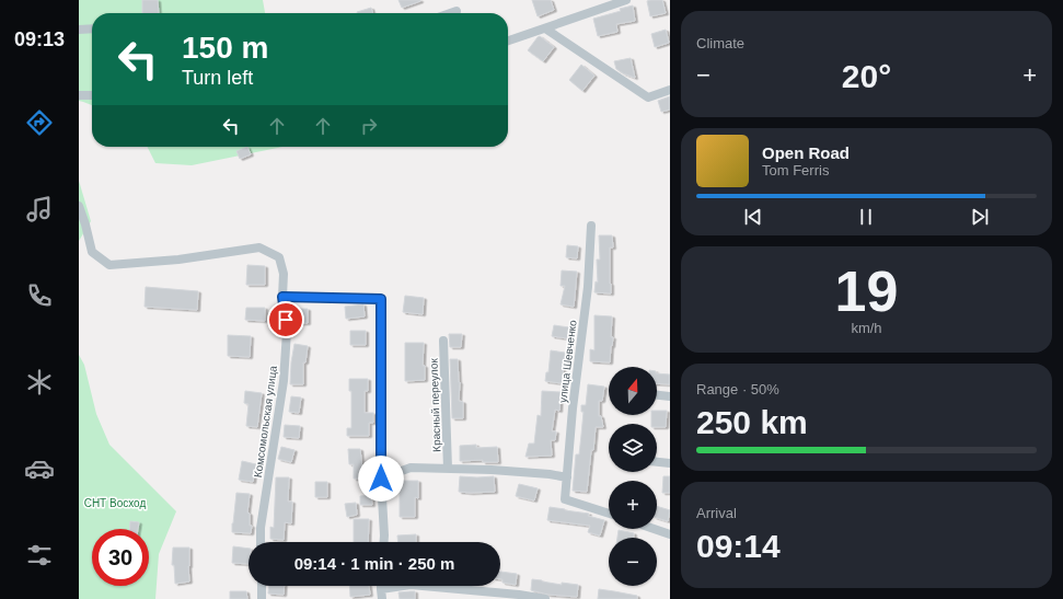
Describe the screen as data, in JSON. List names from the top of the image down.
{
  "streets": {
    "street": ["улица Шевченко", "Красный переулок", "Комсомольская улица"]
  },
  "crossings": [
    ["улица Шевченко", "Красный переулок"]
  ],
  "parks": ["СНТ Восход"],
  "north": "top",
  "page": {
    "tabs": "09:13",
    "tile": [
      "Climate",
      ["19", "km/h"],
      ["Range · 50%", "250 km"],
      ["Arrival", "09:14"]
    ],
    "turn": ["150 m", "Turn left"],
    "heat": ["−", "20°", "+"],
    "song": ["Open Road", "Tom Ferris"],
    "map_buttons": ["+", "−"],
    "limit": "30",
    "trip": "09:14 · 1 min · 250 m"
  }
}
